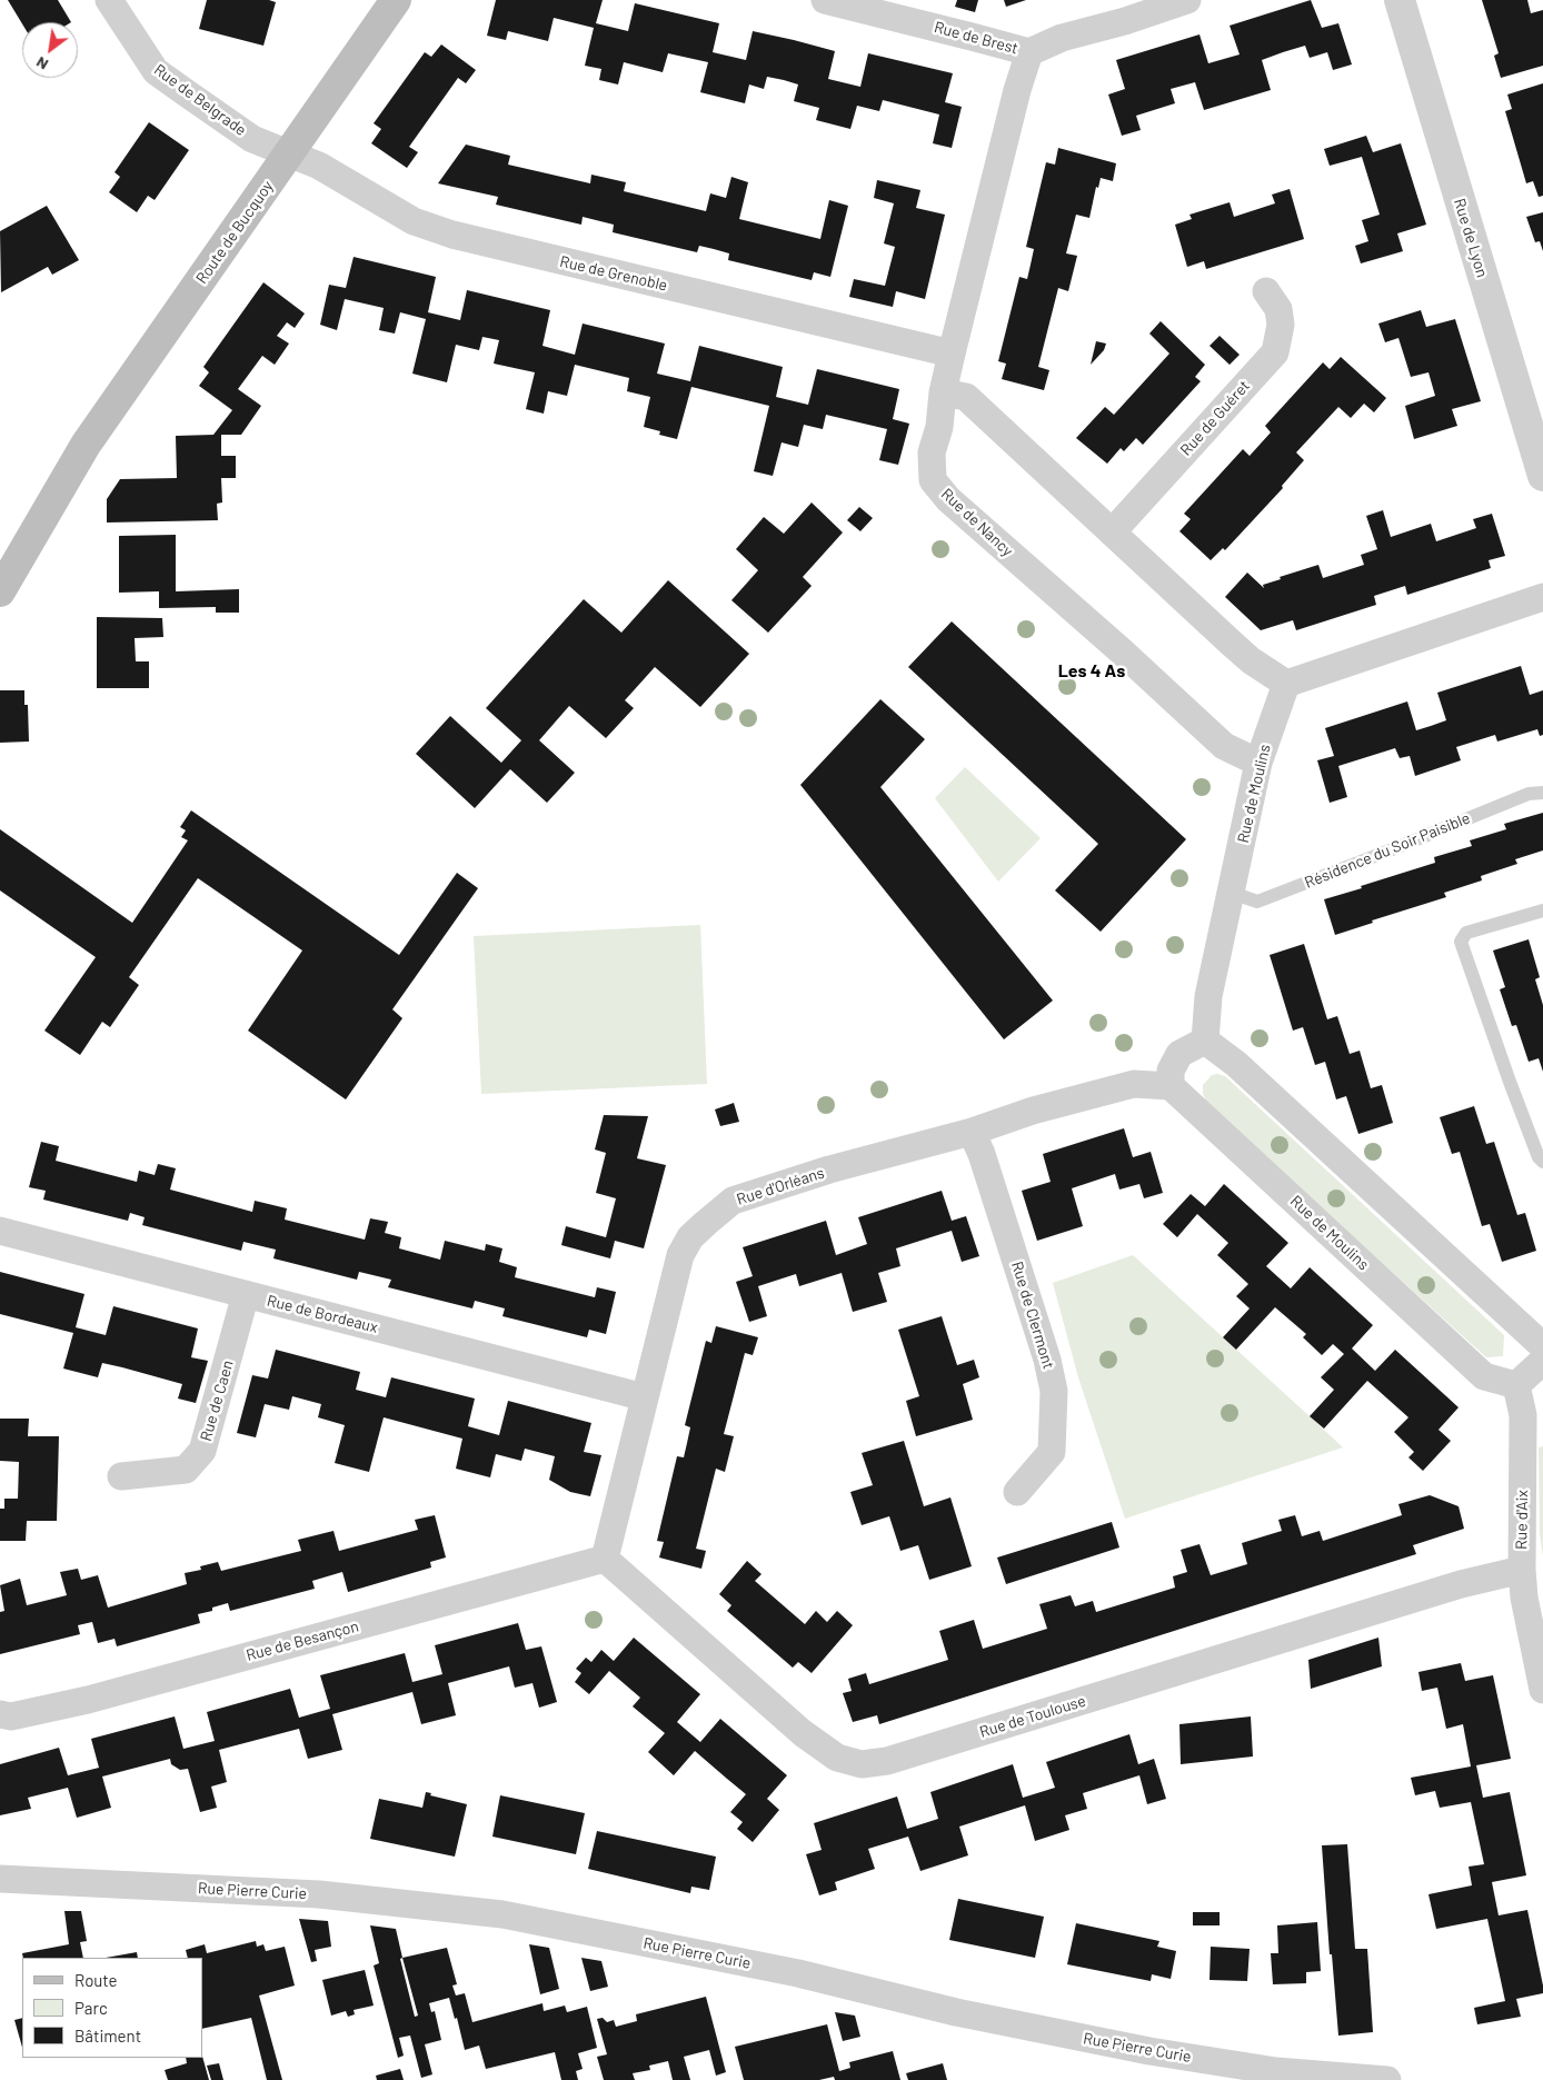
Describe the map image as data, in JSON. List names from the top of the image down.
{
  "streets": {
    "main road": ["Route de Bucquoy"],
    "street": [
      "Rue de Brest",
      "Rue de Belgrade",
      "Rue de Lyon",
      "Rue de Grenoble",
      "Rue de Guéret",
      "Rue de Nancy",
      "Rue de Moulins",
      "Rue d'Orléans",
      "Rue de Bordeaux",
      "Rue de Clermont",
      "Rue de Caen",
      "Rue d'Aix",
      "Rue de Besançon",
      "Rue de Toulouse",
      "Rue Pierre Curie"
    ],
    "lane": ["Résidence du Soir Paisible"]
  },
  "crossings": [
    ["Rue de Belgrade", "Route de Bucquoy"],
    ["Rue de Belgrade", "Rue de Grenoble"],
    ["Route de Bucquoy", "Rue de Grenoble"],
    ["Rue de Grenoble", "Rue de Nancy"],
    ["Rue de Nancy", "Rue de Moulins"],
    ["Rue de Moulins", "Résidence du Soir Paisible"],
    ["Rue de Moulins", "Rue d'Orléans"],
    ["Rue de Moulins", "Rue d'Aix"],
    ["Rue d'Orléans", "Rue de Bordeaux"],
    ["Rue d'Orléans", "Rue de Clermont"],
    ["Rue d'Orléans", "Rue de Besançon"],
    ["Rue d'Orléans", "Rue de Toulouse"],
    ["Rue de Bordeaux", "Rue de Caen"],
    ["Rue d'Aix", "Rue de Toulouse"],
    ["Rue de Besançon", "Rue de Toulouse"]
  ],
  "districts": ["Les 4 As"],
  "legend": ["Route", "Parc", "Bâtiment"],
  "north": "bottom left"
}
